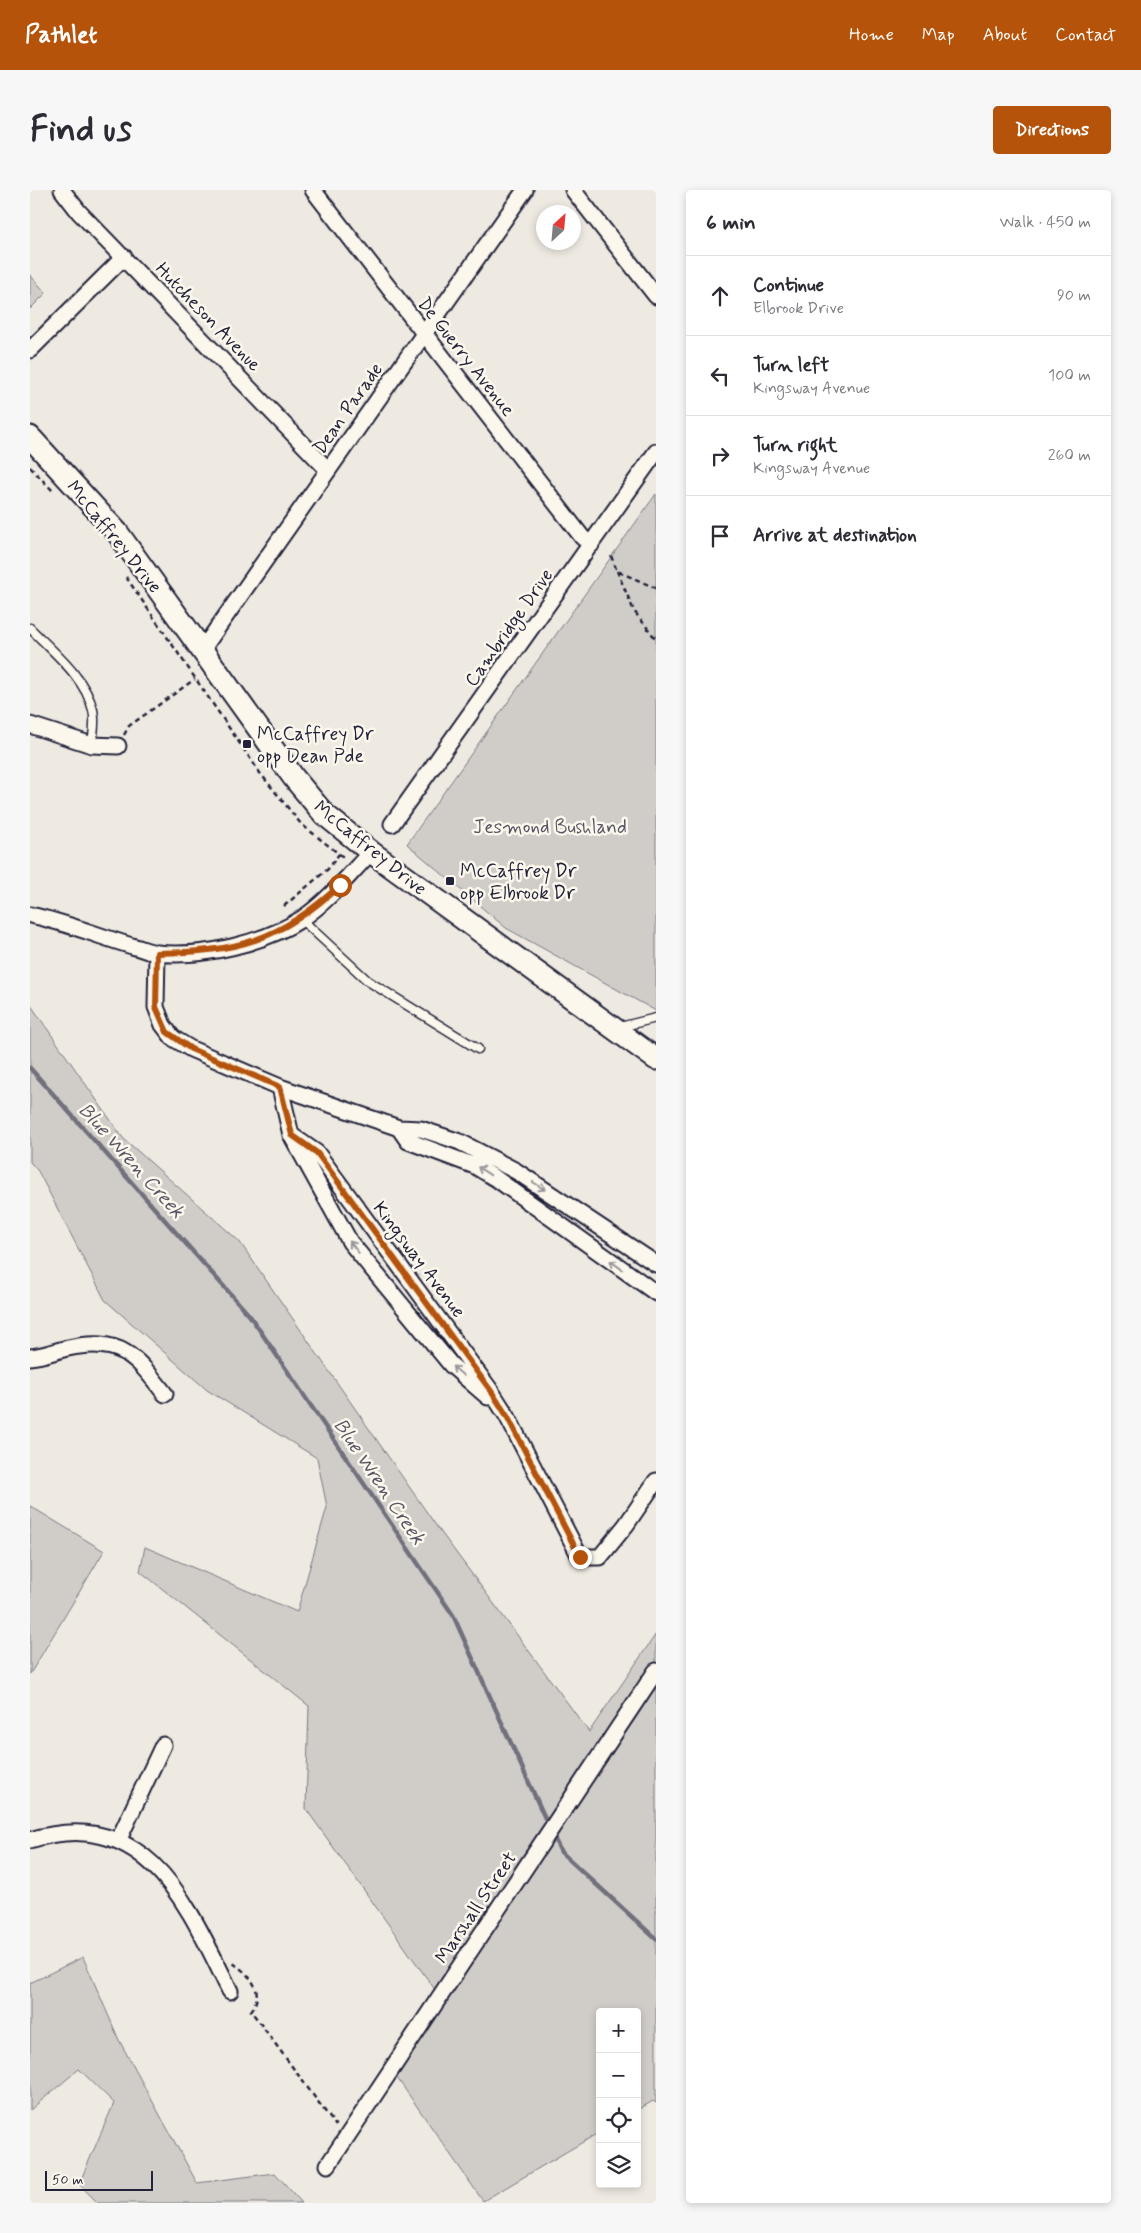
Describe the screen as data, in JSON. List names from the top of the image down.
{
  "streets": {
    "main road": ["McCaffrey Drive"],
    "street": [
      "Hutcheson Avenue",
      "De Guerry Avenue",
      "Dean Parade",
      "Cambridge Drive",
      "Kingsway Avenue",
      "Marshall Street"
    ]
  },
  "crossings": [
    ["Hutcheson Avenue", "Dean Parade"],
    ["De Guerry Avenue", "Dean Parade"],
    ["De Guerry Avenue", "Cambridge Drive"],
    ["Dean Parade", "McCaffrey Drive"]
  ],
  "water": ["Blue Wren Creek"],
  "parks": ["Jesmond Bushland"],
  "places": {
    "transit": ["McCaffrey Dr opp Dean Pde", "McCaffrey Dr opp Elbrook Dr"]
  },
  "scale_bar": "50 m",
  "north": "top right",
  "page": {
    "header": "Pathlet",
    "nav": [
      "Home",
      "Map",
      "About",
      "Contact"
    ],
    "buttons": "Directions",
    "title": "Find us",
    "heading": ["6 min", "Walk · 450 m"],
    "list": [
      ["Continue", "Elbrook Drive", "90 m"],
      ["Turn left", "Kingsway Avenue", "100 m"],
      ["Turn right", "Kingsway Avenue", "260 m"],
      "Arrive at destination"
    ],
    "map_buttons": ["+", "−"],
    "scale": "50 m"
  }
}
